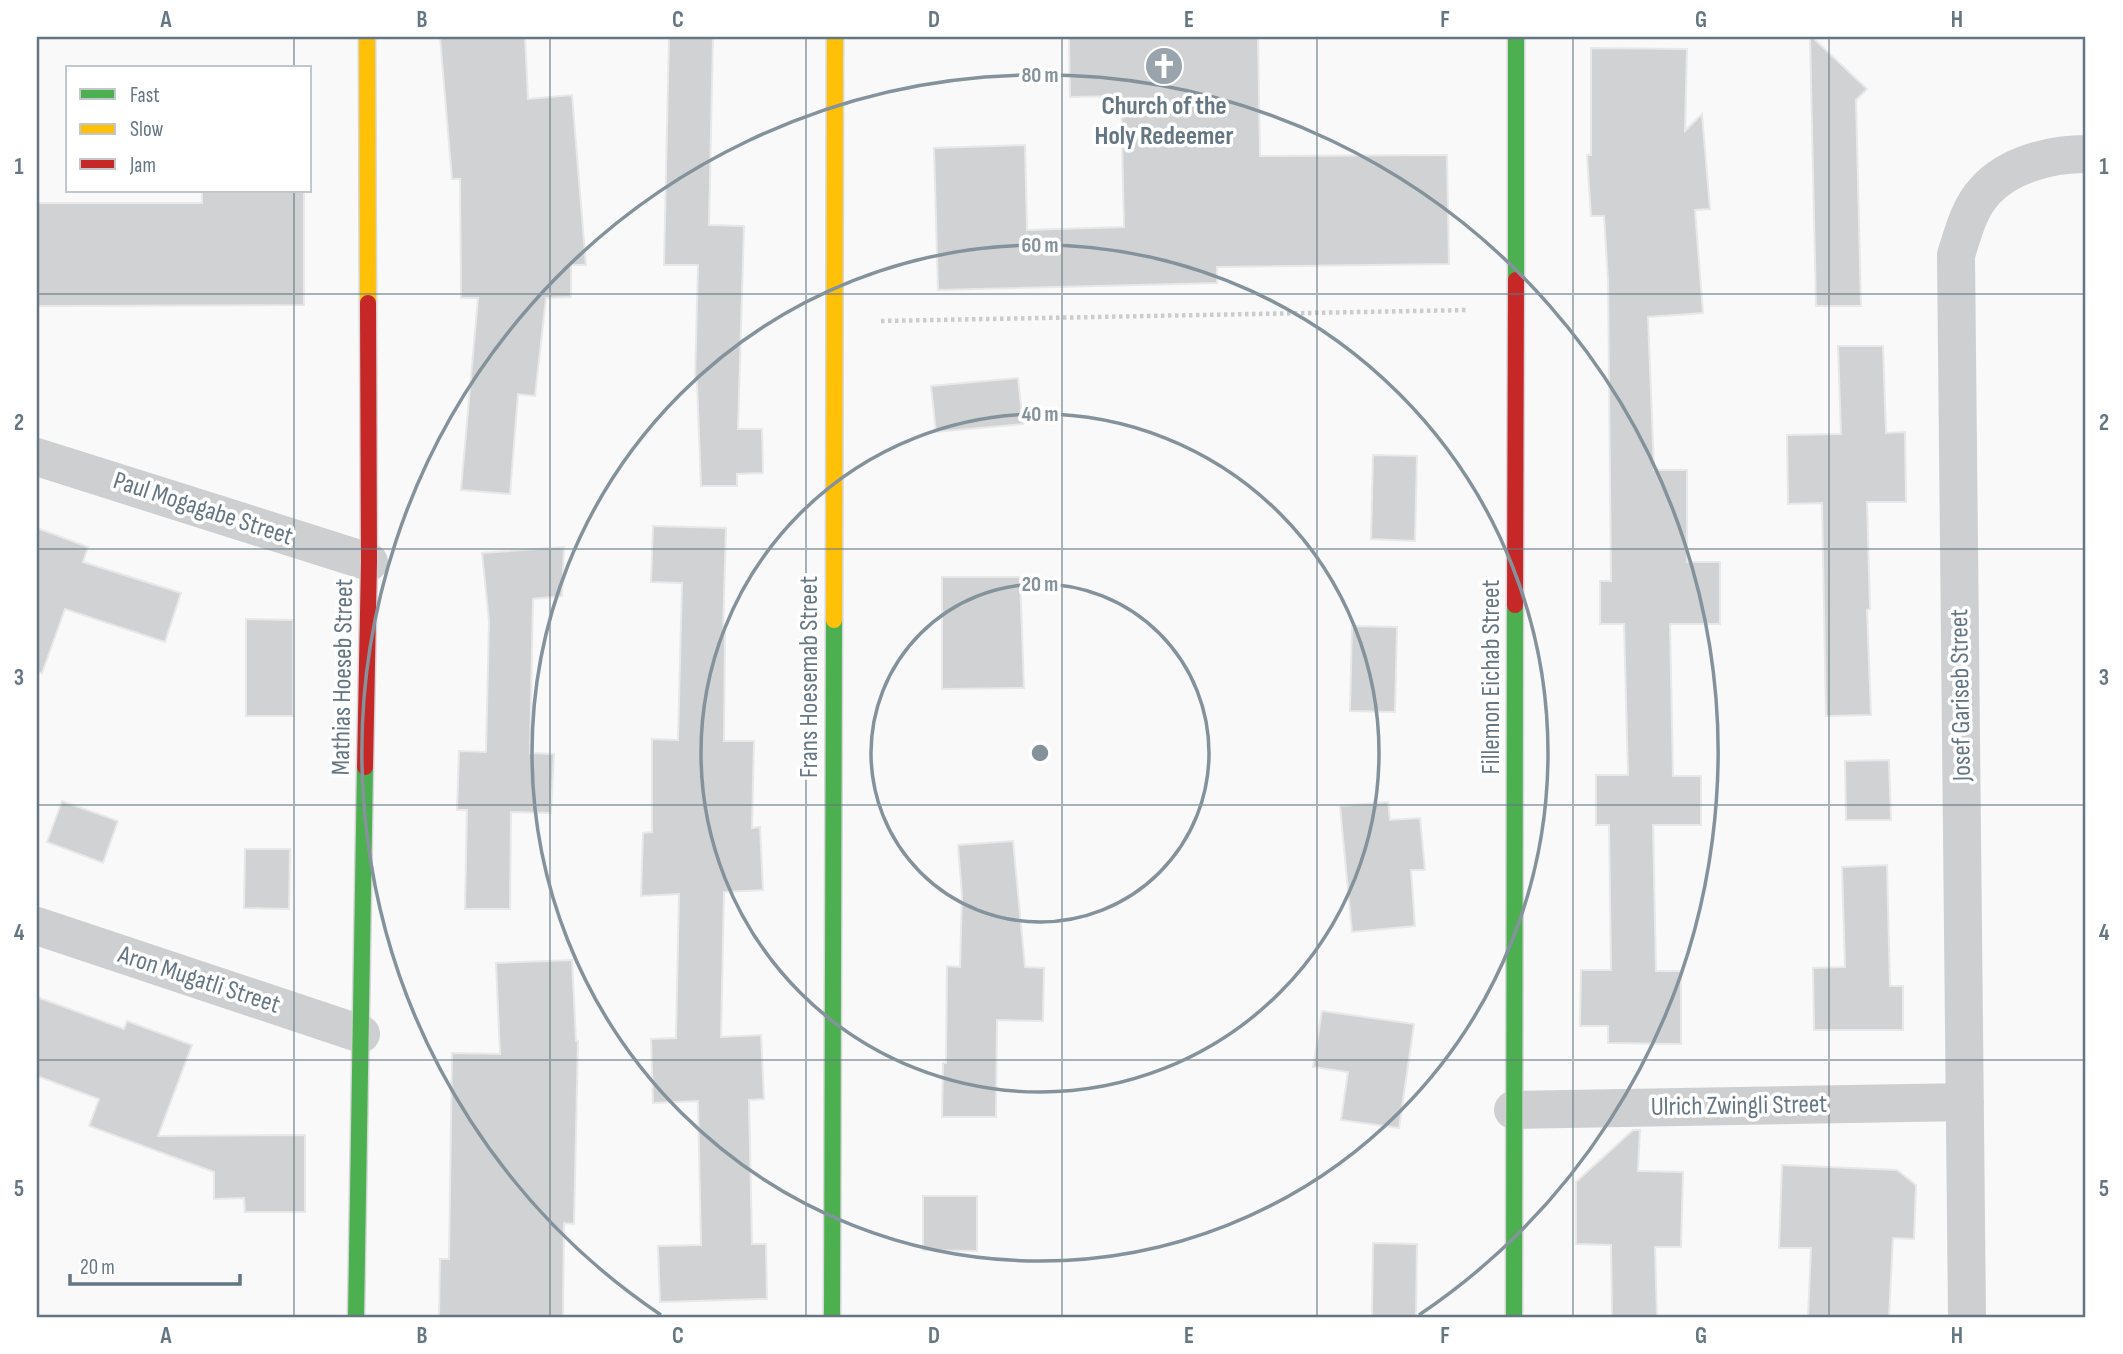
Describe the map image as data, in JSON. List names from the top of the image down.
{
  "streets": {
    "street": [
      "Paul Mogagabe Street",
      "Mathias Hoeseb Street",
      "Frans Hoesemab Street",
      "Fillemon Eichab Street",
      "Josef Gariseb Street",
      "Aron Mugatli Street",
      "Ulrich Zwingli Street"
    ]
  },
  "crossings": [
    ["Paul Mogagabe Street", "Mathias Hoeseb Street"],
    ["Mathias Hoeseb Street", "Aron Mugatli Street"],
    ["Fillemon Eichab Street", "Ulrich Zwingli Street"],
    ["Josef Gariseb Street", "Ulrich Zwingli Street"]
  ],
  "places": {
    "church": ["Church of the Holy Redeemer"]
  },
  "legend": ["Fast", "Slow", "Jam"],
  "scale_bar": "20 m",
  "grid": {
    "columns": [
      "A",
      "B",
      "C",
      "D",
      "E",
      "F",
      "G",
      "H"
    ],
    "rows": [
      "1",
      "2",
      "3",
      "4",
      "5"
    ]
  },
  "rings": [
    "80 m",
    "60 m",
    "40 m",
    "20 m"
  ]
}
